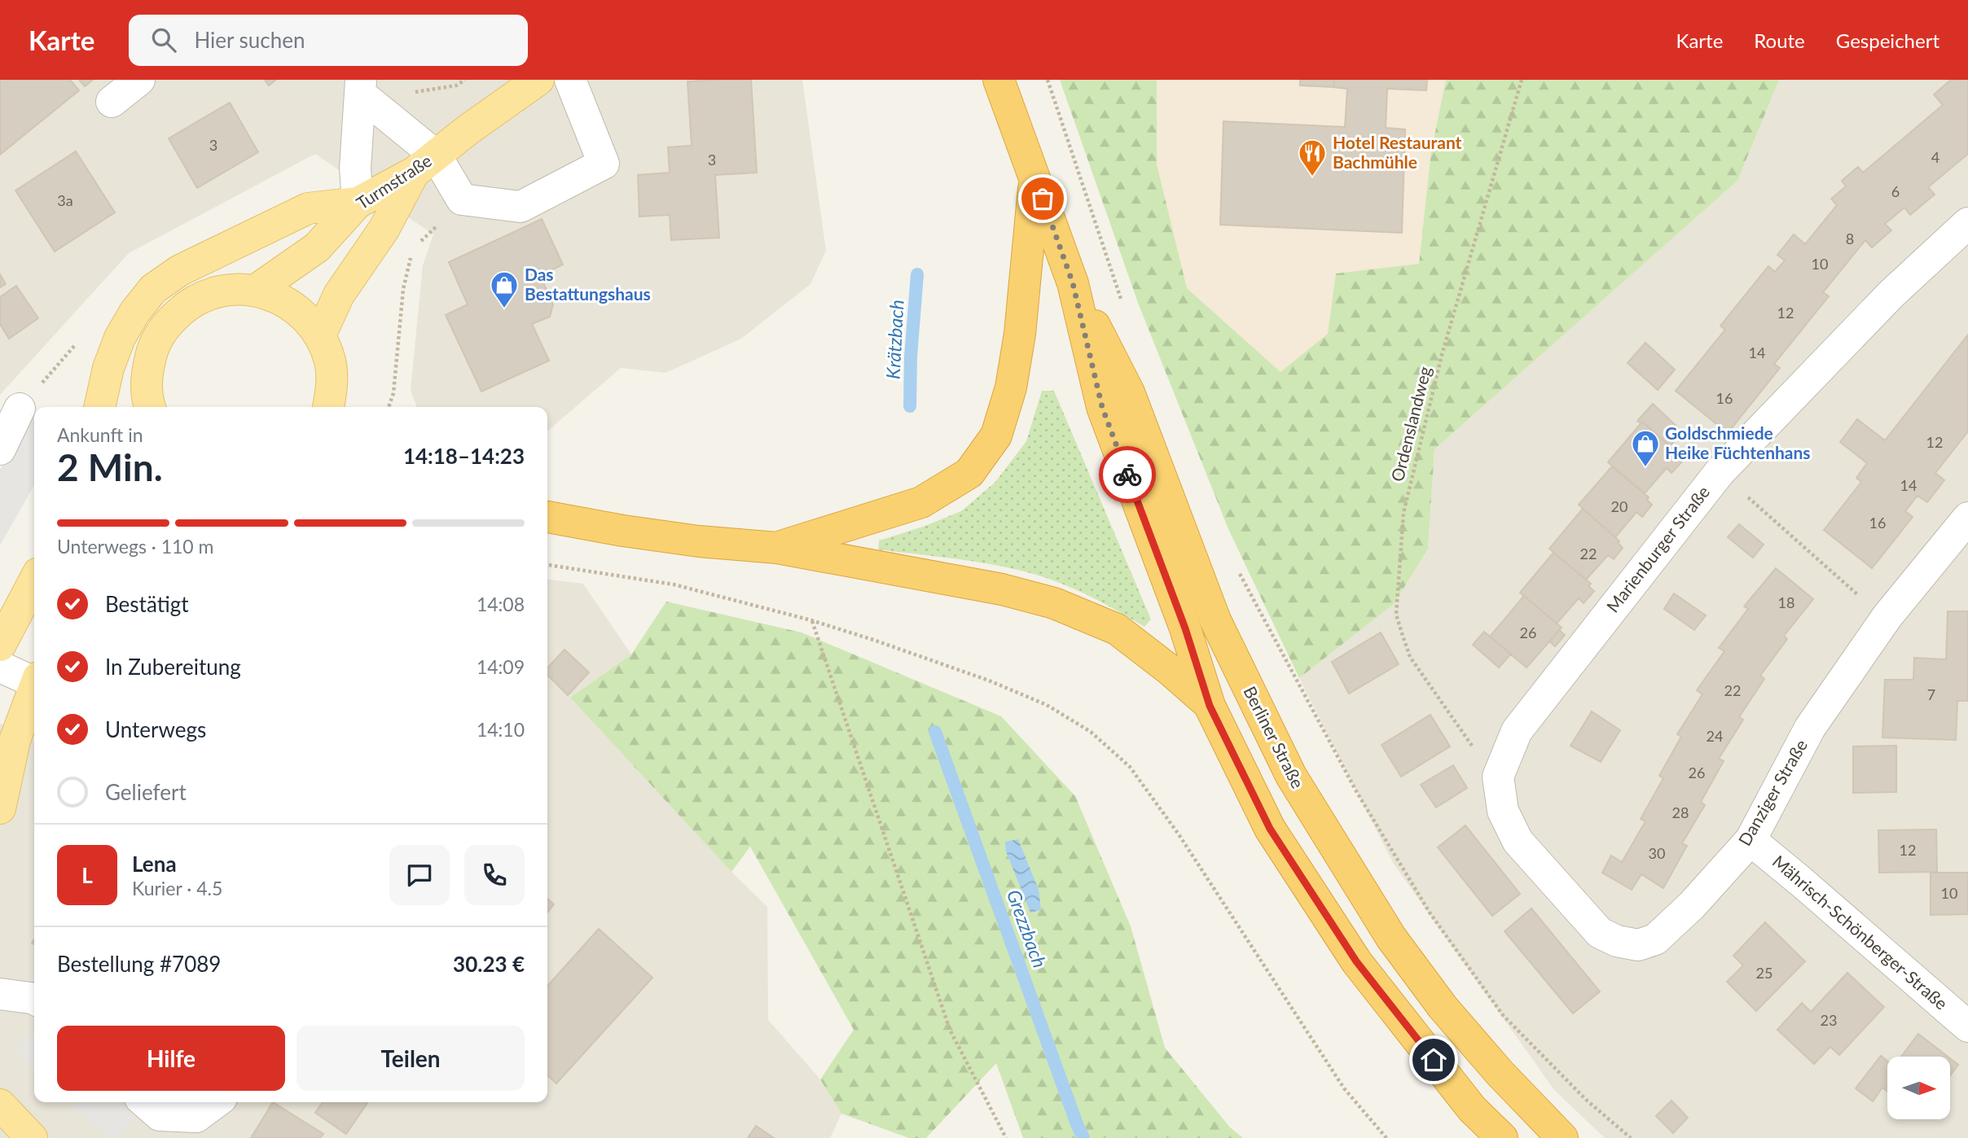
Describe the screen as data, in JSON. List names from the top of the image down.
{
  "streets": {
    "highway": ["Berliner Straße"],
    "main road": ["Turmstraße"],
    "street": ["Marienburger Straße", "Danziger Straße", "Mährisch-Schönberger-Straße"],
    "path": ["Ordenslandweg"]
  },
  "crossings": [
    ["Marienburger Straße", "Danziger Straße"],
    ["Danziger Straße", "Mährisch-Schönberger-Straße"]
  ],
  "water": ["Krätzbach", "Grezzbach"],
  "places": {
    "restaurant": ["Hotel Restaurant Bachmühle"],
    "shop": ["Das Bestattungshaus", "Goldschmiede Heike Füchtenhans"]
  },
  "house_numbers": [
    "3",
    "4",
    "3",
    "6",
    "3a",
    "8",
    "10",
    "12",
    "14",
    "16",
    "12",
    "14",
    "20",
    "16",
    "22",
    "18",
    "26",
    "22",
    "7",
    "24",
    "26",
    "28",
    "12",
    "30",
    "10",
    "25",
    "23"
  ],
  "north": "right",
  "page": {
    "header": "Karte",
    "search": "Hier suchen",
    "nav": ["Karte", "Route", "Gespeichert"],
    "heading": ["2 Min.", "Ankunft in", "14:18–14:23"],
    "panel": [
      "Lena",
      "Kurier · 4.5",
      "Bestellung #7089",
      "30.23 €"
    ],
    "bar": "Unterwegs · 110 m",
    "list": [
      ["Bestätigt", "14:08"],
      ["In Zubereitung", "14:09"],
      ["Unterwegs", "14:10"],
      "Geliefert"
    ],
    "round": "L",
    "buttons": ["Hilfe", "Teilen"]
  }
}
